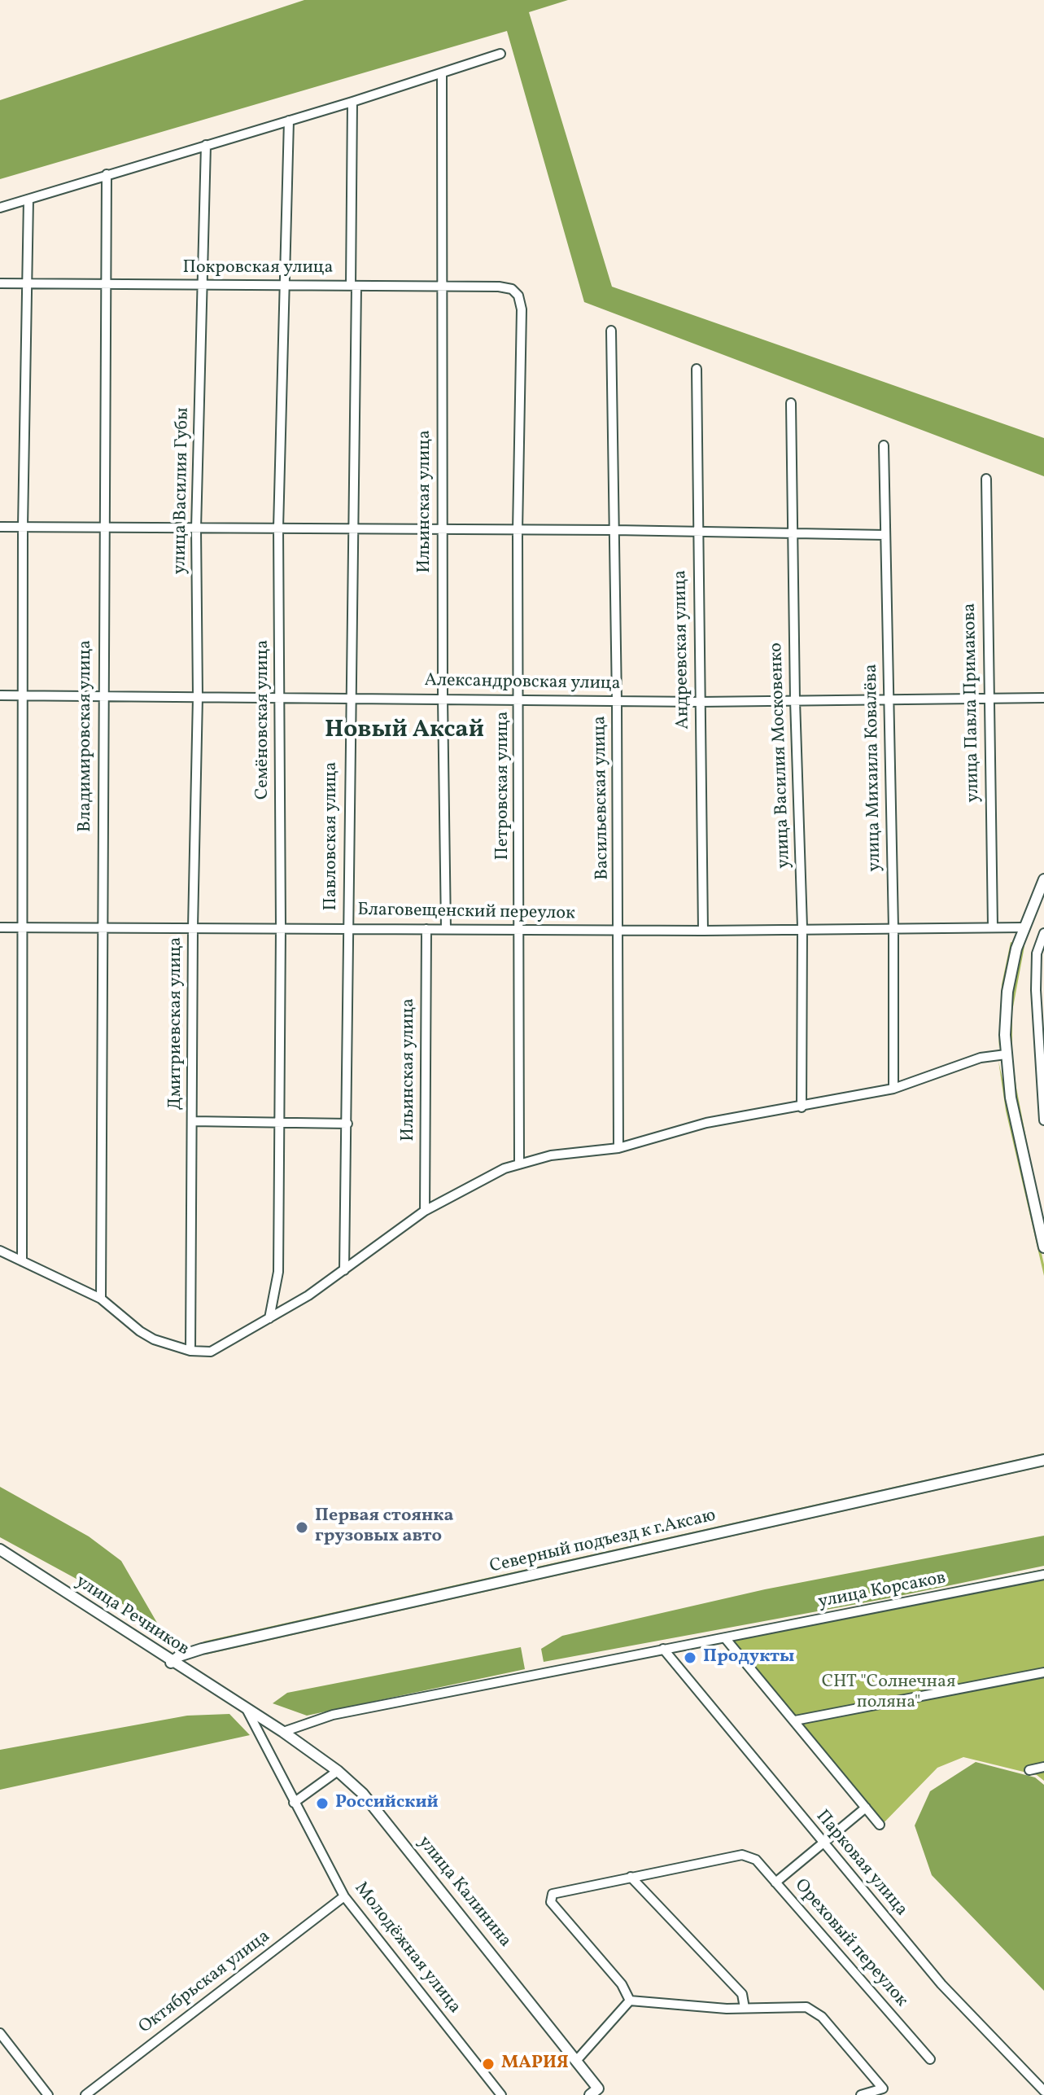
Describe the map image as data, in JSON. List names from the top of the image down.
{
  "streets": {
    "street": [
      "Покровская улица",
      "улица Василия Губы",
      "Ильинская улица",
      "Андреевская улица",
      "Александровская улица",
      "улица Павла Примакова",
      "Семёновская улица",
      "Владимировская улица",
      "улица Василия Московенко",
      "улица Михаила Ковалёва",
      "Петровская улица",
      "Васильевская улица",
      "Павловская улица",
      "Благовещенский переулок",
      "Дмитриевская улица",
      "Северный подъезд к г.Аксаю",
      "улица Корсаков",
      "улица Речников",
      "Парковая улица",
      "улица Калинина",
      "Ореховый переулок",
      "Молодёжная улица",
      "Октябрьская улица"
    ]
  },
  "crossings": [
    ["Покровская улица", "улица Василия Губы"],
    ["Покровская улица", "Ильинская улица"],
    ["Покровская улица", "Семёновская улица"],
    ["Покровская улица", "Владимировская улица"],
    ["Покровская улица", "Петровская улица"],
    ["Покровская улица", "Павловская улица"],
    ["улица Василия Губы", "Александровская улица"],
    ["улица Василия Губы", "Дмитриевская улица"],
    ["Ильинская улица", "Александровская улица"],
    ["Ильинская улица", "Благовещенский переулок"],
    ["Андреевская улица", "Александровская улица"],
    ["Андреевская улица", "Благовещенский переулок"],
    ["Александровская улица", "улица Павла Примакова"],
    ["Александровская улица", "Семёновская улица"],
    ["Александровская улица", "Владимировская улица"],
    ["Александровская улица", "улица Василия Московенко"],
    ["Александровская улица", "улица Михаила Ковалёва"],
    ["Александровская улица", "Петровская улица"],
    ["Александровская улица", "Васильевская улица"],
    ["Александровская улица", "Павловская улица"],
    ["Александровская улица", "Дмитриевская улица"],
    ["улица Павла Примакова", "Благовещенский переулок"],
    ["Семёновская улица", "Благовещенский переулок"],
    ["Владимировская улица", "Благовещенский переулок"],
    ["улица Василия Московенко", "Благовещенский переулок"],
    ["улица Михаила Ковалёва", "Благовещенский переулок"],
    ["Петровская улица", "Благовещенский переулок"],
    ["Васильевская улица", "Благовещенский переулок"],
    ["Павловская улица", "Благовещенский переулок"],
    ["Благовещенский переулок", "Дмитриевская улица"],
    ["Северный подъезд к г.Аксаю", "улица Речников"],
    ["улица Корсаков", "Парковая улица"],
    ["улица Корсаков", "улица Калинина"],
    ["улица Речников", "улица Калинина"],
    ["улица Речников", "Молодёжная улица"],
    ["улица Калинина", "Молодёжная улица"],
    ["Молодёжная улица", "Октябрьская улица"]
  ],
  "districts": ["Новый Аксай"],
  "parks": ["СНТ \"Солнечная поляна\""],
  "places": [
    "Первая стоянка грузовых авто",
    "Продукты",
    "Российский",
    "МАРИЯ"
  ]
}
